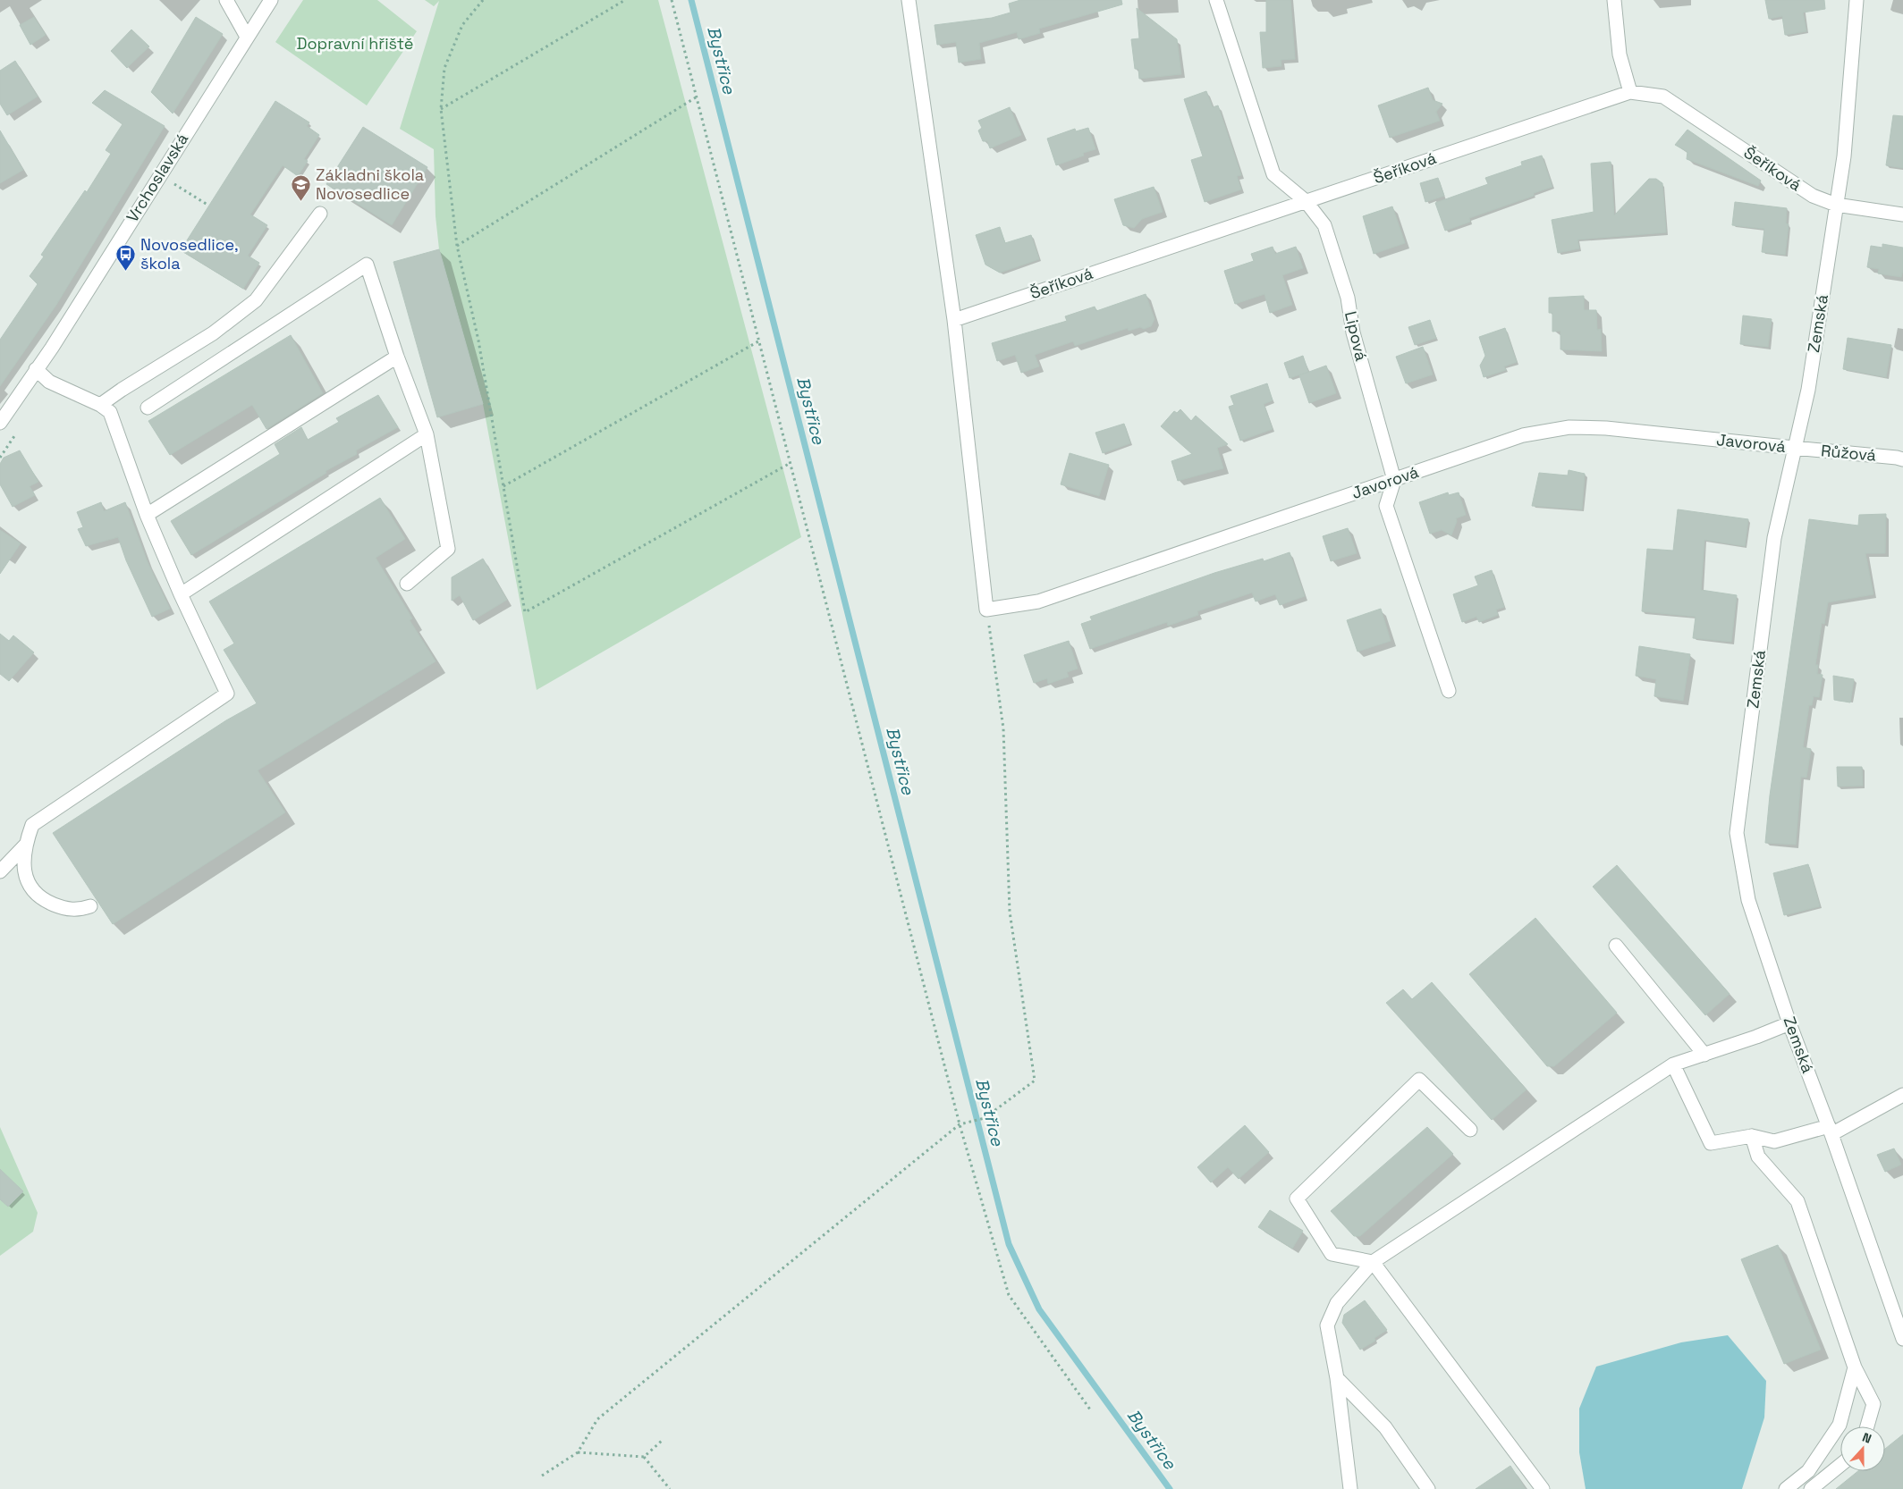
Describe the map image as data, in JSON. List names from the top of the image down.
{
  "streets": {
    "street": [
      "Šeříková",
      "Vrchoslavská",
      "Zemská",
      "Lipová",
      "Javorová",
      "Růžová"
    ]
  },
  "crossings": [
    ["Šeříková", "Zemská"],
    ["Šeříková", "Lipová"],
    ["Zemská", "Javorová"],
    ["Zemská", "Růžová"],
    ["Lipová", "Javorová"],
    ["Javorová", "Růžová"]
  ],
  "water": ["Bystřice"],
  "parks": ["Dopravní hřiště"],
  "places": {
    "school or university": ["Základni škola Novosedlice"],
    "bus stop": ["Novosedlice, škola"]
  },
  "north": "top"
}
